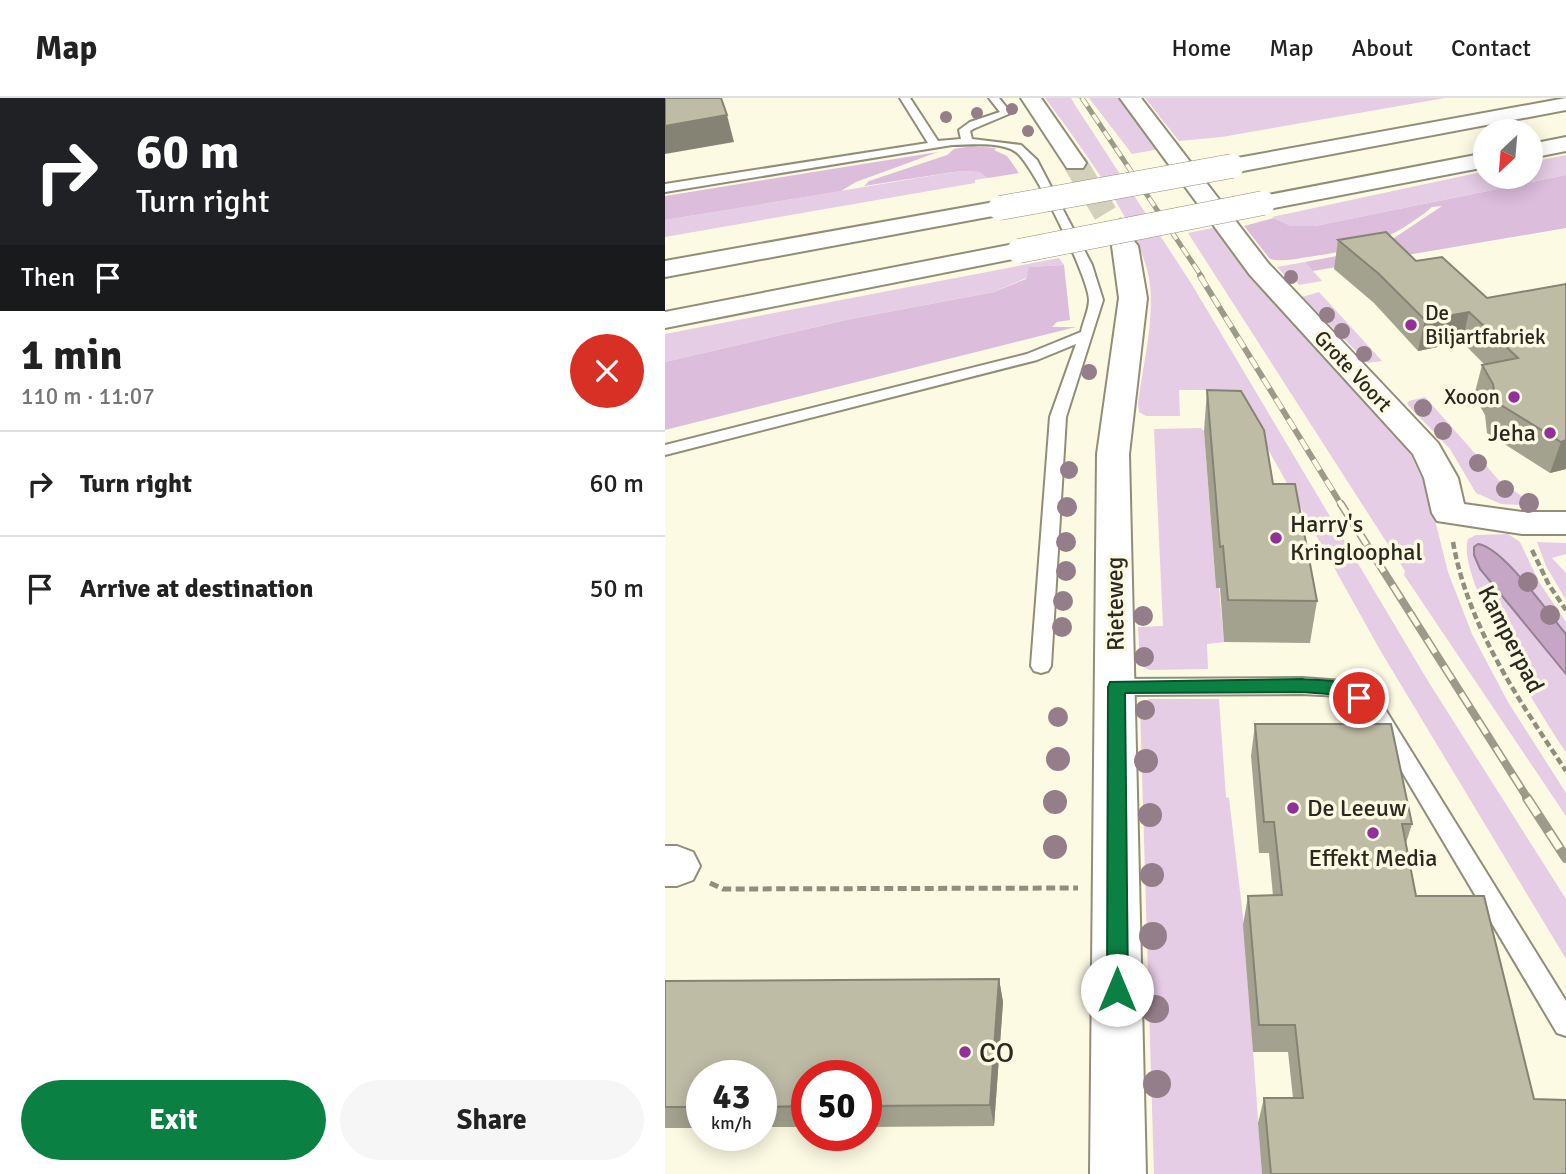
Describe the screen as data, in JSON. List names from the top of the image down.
{
  "streets": {
    "main road": ["Grote Voort", "Rieteweg"],
    "path": ["Kamperpad"]
  },
  "crossings": [
    ["Grote Voort", "Kamperpad"]
  ],
  "places": [
    "De Biljartfabriek",
    "Xooon",
    "Jeha",
    "Harry's Kringloophal",
    "De Leeuw",
    "Effekt Media",
    "CO"
  ],
  "north": "bottom left",
  "page": {
    "header": "Map",
    "nav": [
      "Home",
      "Map",
      "About",
      "Contact"
    ],
    "turn": ["60 m", "Turn right"],
    "then": "Then",
    "heading": ["1 min", "110 m · 11:07"],
    "list": [
      {
        "name": "Turn right",
        "value": "60 m"
      },
      {
        "name": "Arrive at destination",
        "value": "50 m"
      }
    ],
    "speed": "43 km/h",
    "limit": "50",
    "buttons": ["Exit", "Share"]
  }
}
